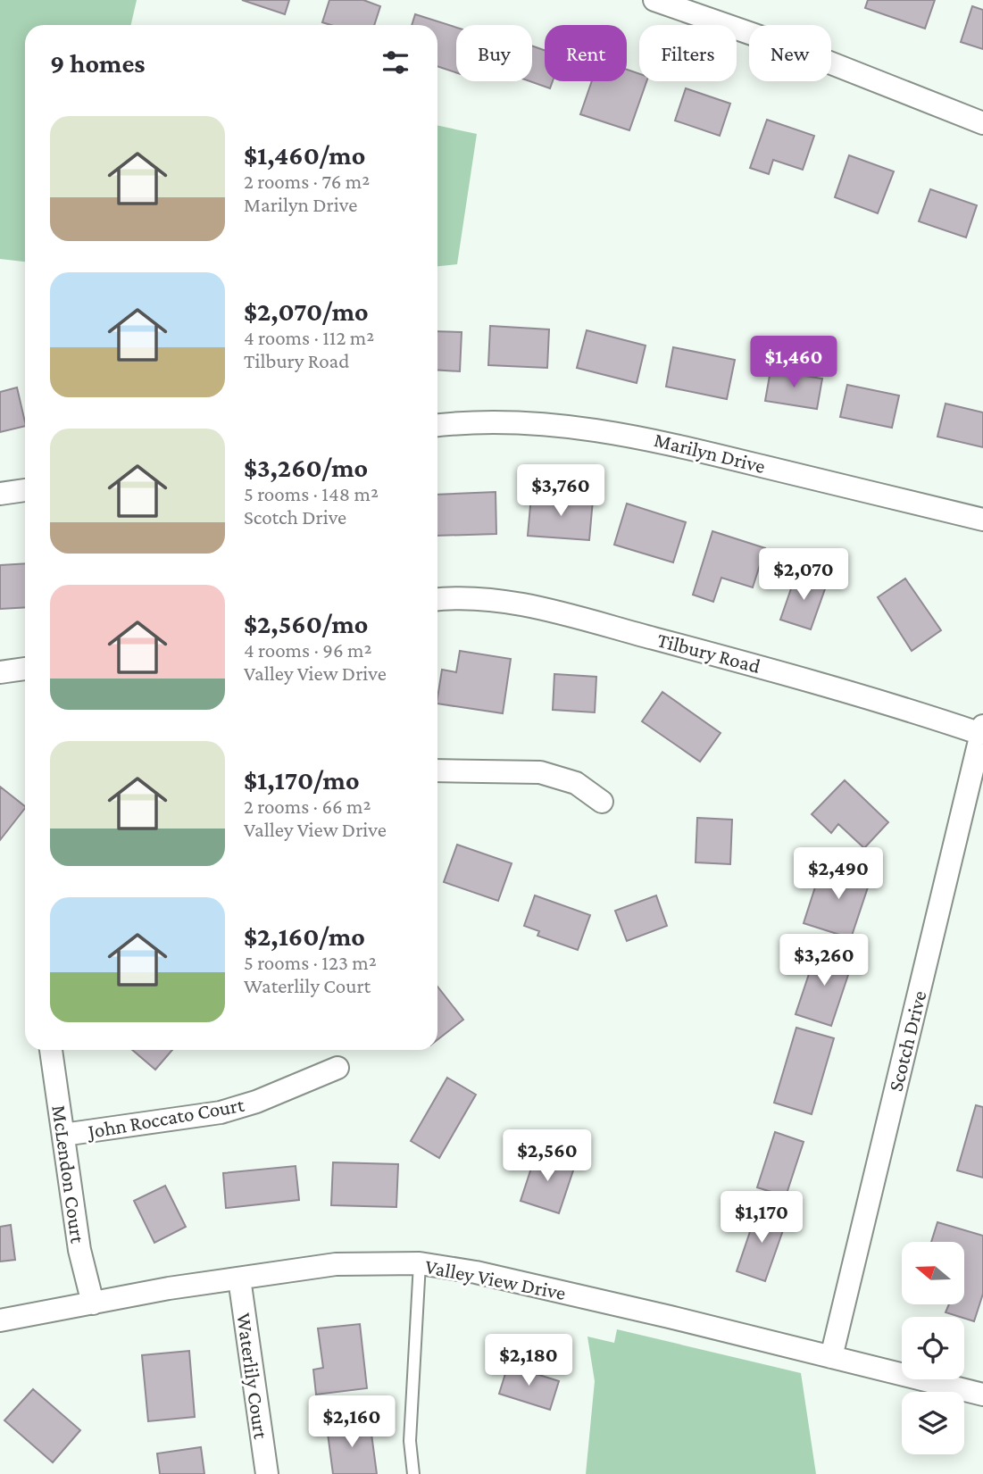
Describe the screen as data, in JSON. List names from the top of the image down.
{
  "streets": {
    "street": [
      "Marilyn Drive",
      "Tilbury Road",
      "Scotch Drive",
      "John Roccato Court",
      "McLendon Court",
      "Valley View Drive",
      "Waterlily Court"
    ]
  },
  "crossings": [
    ["Tilbury Road", "Scotch Drive"],
    ["Scotch Drive", "Valley View Drive"],
    ["John Roccato Court", "McLendon Court"],
    ["McLendon Court", "Valley View Drive"],
    ["Valley View Drive", "Waterlily Court"]
  ],
  "north": "left",
  "page": {
    "chip": [
      "Buy",
      "Rent",
      "Filters",
      "New"
    ],
    "heading": "9 homes",
    "list": [
      {
        "name": "$1,460/mo",
        "note": "2 rooms · 76 m² · Marilyn Drive"
      },
      {
        "name": "$2,070/mo",
        "note": "4 rooms · 112 m² · Tilbury Road"
      },
      {
        "name": "$3,260/mo",
        "note": "5 rooms · 148 m² · Scotch Drive"
      },
      {
        "name": "$2,560/mo",
        "note": "4 rooms · 96 m² · Valley View Drive"
      },
      {
        "name": "$1,170/mo",
        "note": "2 rooms · 66 m² · Valley View Drive"
      },
      {
        "name": "$2,160/mo",
        "note": "5 rooms · 123 m² · Waterlily Court"
      }
    ],
    "price": [
      "$1,460",
      "$3,760",
      "$2,070",
      "$2,490",
      "$3,260",
      "$2,560",
      "$1,170",
      "$2,180",
      "$2,160"
    ]
  }
}
